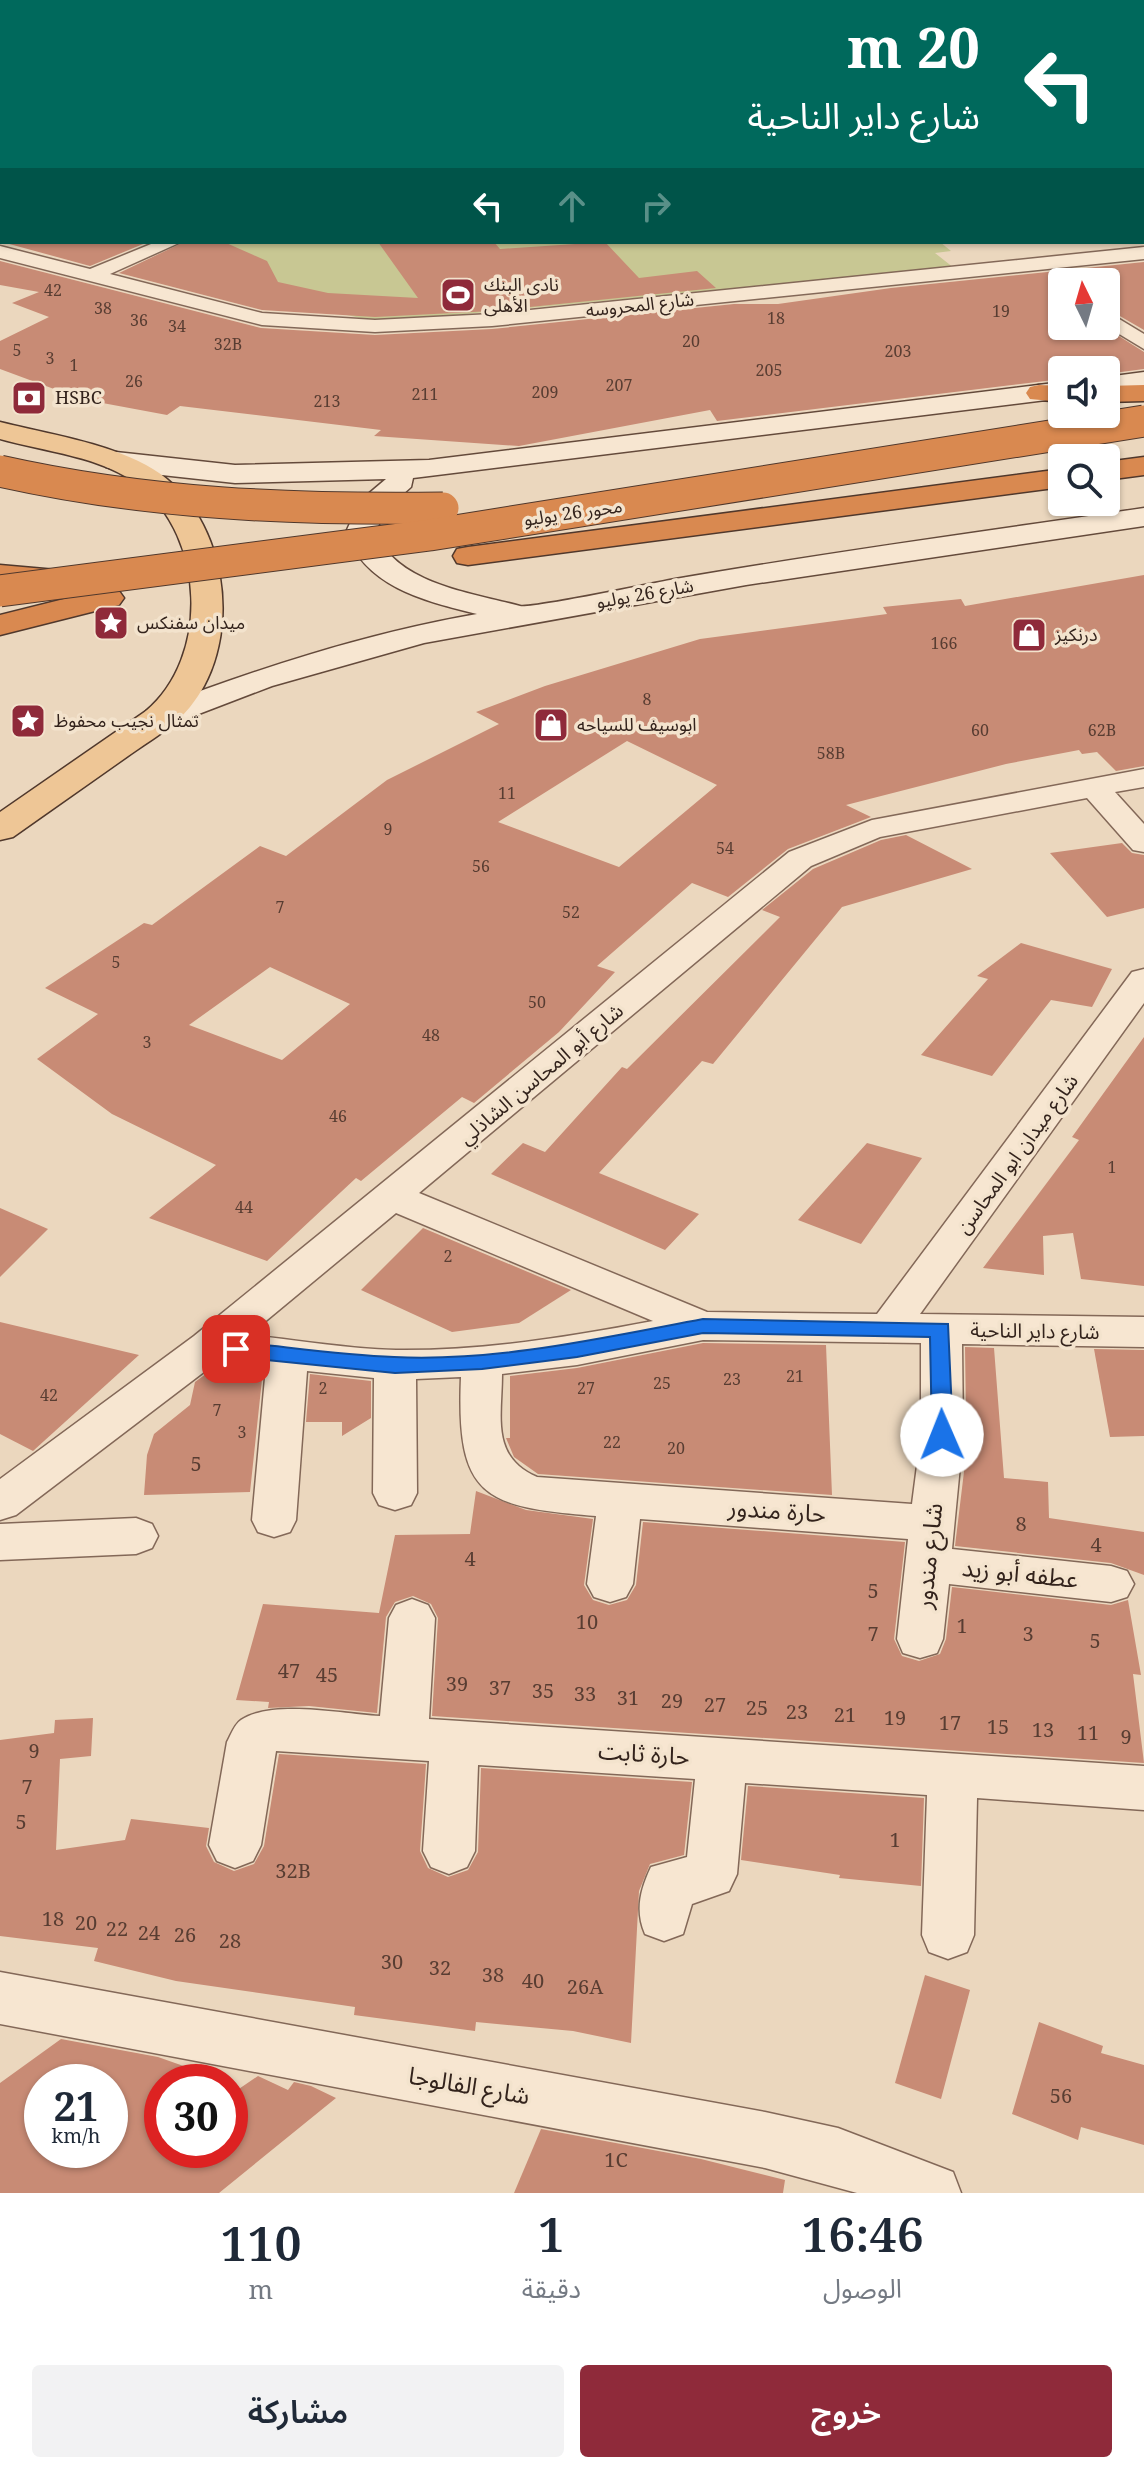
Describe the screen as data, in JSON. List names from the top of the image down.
{
  "streets": {
    "highway": ["محور 26 يوليو"],
    "main road": ["شارع 26 يوليو"],
    "street": [
      "شارع المحروسه",
      "شارع أبو المحاسن الشاذلي",
      "شارع ميدان ابو المحاسن",
      "شارع داير الناحية",
      "حارة مندور",
      "شارع مندور",
      "عطفه أبو زيد",
      "حارة ثابت",
      "شارع الفالوجا"
    ]
  },
  "crossings": [
    ["شارع أبو المحاسن الشاذلي", "شارع داير الناحية"],
    ["شارع ميدان ابو المحاسن", "شارع داير الناحية"],
    ["شارع داير الناحية", "حارة مندور"],
    ["شارع داير الناحية", "شارع مندور"],
    ["حارة مندور", "شارع مندور"],
    ["حارة مندور", "عطفه أبو زيد"],
    ["شارع مندور", "عطفه أبو زيد"]
  ],
  "places": {
    "sports": ["نادى البنك الأهلى"],
    "bank": ["HSBC"],
    "place": ["ميدان سفنكس", "تمثال نجيب محفوظ"],
    "shop": ["درنكيز", "ابوسيف للسياحه"]
  },
  "house_numbers": [
    "42",
    "38",
    "19",
    "18",
    "36",
    "34",
    "20",
    "32B",
    "5",
    "203",
    "3",
    "1",
    "205",
    "26",
    "207",
    "209",
    "211",
    "213",
    "166",
    "8",
    "60",
    "62B",
    "58B",
    "11",
    "9",
    "54",
    "56",
    "7",
    "52",
    "5",
    "50",
    "48",
    "3",
    "46",
    "1",
    "44",
    "2",
    "21",
    "23",
    "25",
    "2",
    "27",
    "42",
    "7",
    "3",
    "22",
    "20",
    "5",
    "8",
    "4",
    "4",
    "5",
    "10",
    "1",
    "7",
    "3",
    "5",
    "47",
    "45",
    "39",
    "37",
    "35",
    "33",
    "31",
    "29",
    "27",
    "25",
    "23",
    "21",
    "19",
    "17",
    "15",
    "13",
    "11",
    "9",
    "9",
    "7",
    "5",
    "1",
    "32B",
    "18",
    "20",
    "22",
    "24",
    "26",
    "28",
    "30",
    "32",
    "38",
    "40",
    "26A",
    "56",
    "1C"
  ],
  "north": "top",
  "page": {
    "turn": ["20 m", "شارع داير الناحية"],
    "speed": "21 km/h",
    "limit": "30",
    "eta": [
      "16:46",
      "الوصول",
      "1",
      "دقيقة",
      "110",
      "m"
    ],
    "buttons": ["خروج", "مشاركة"]
  }
}
